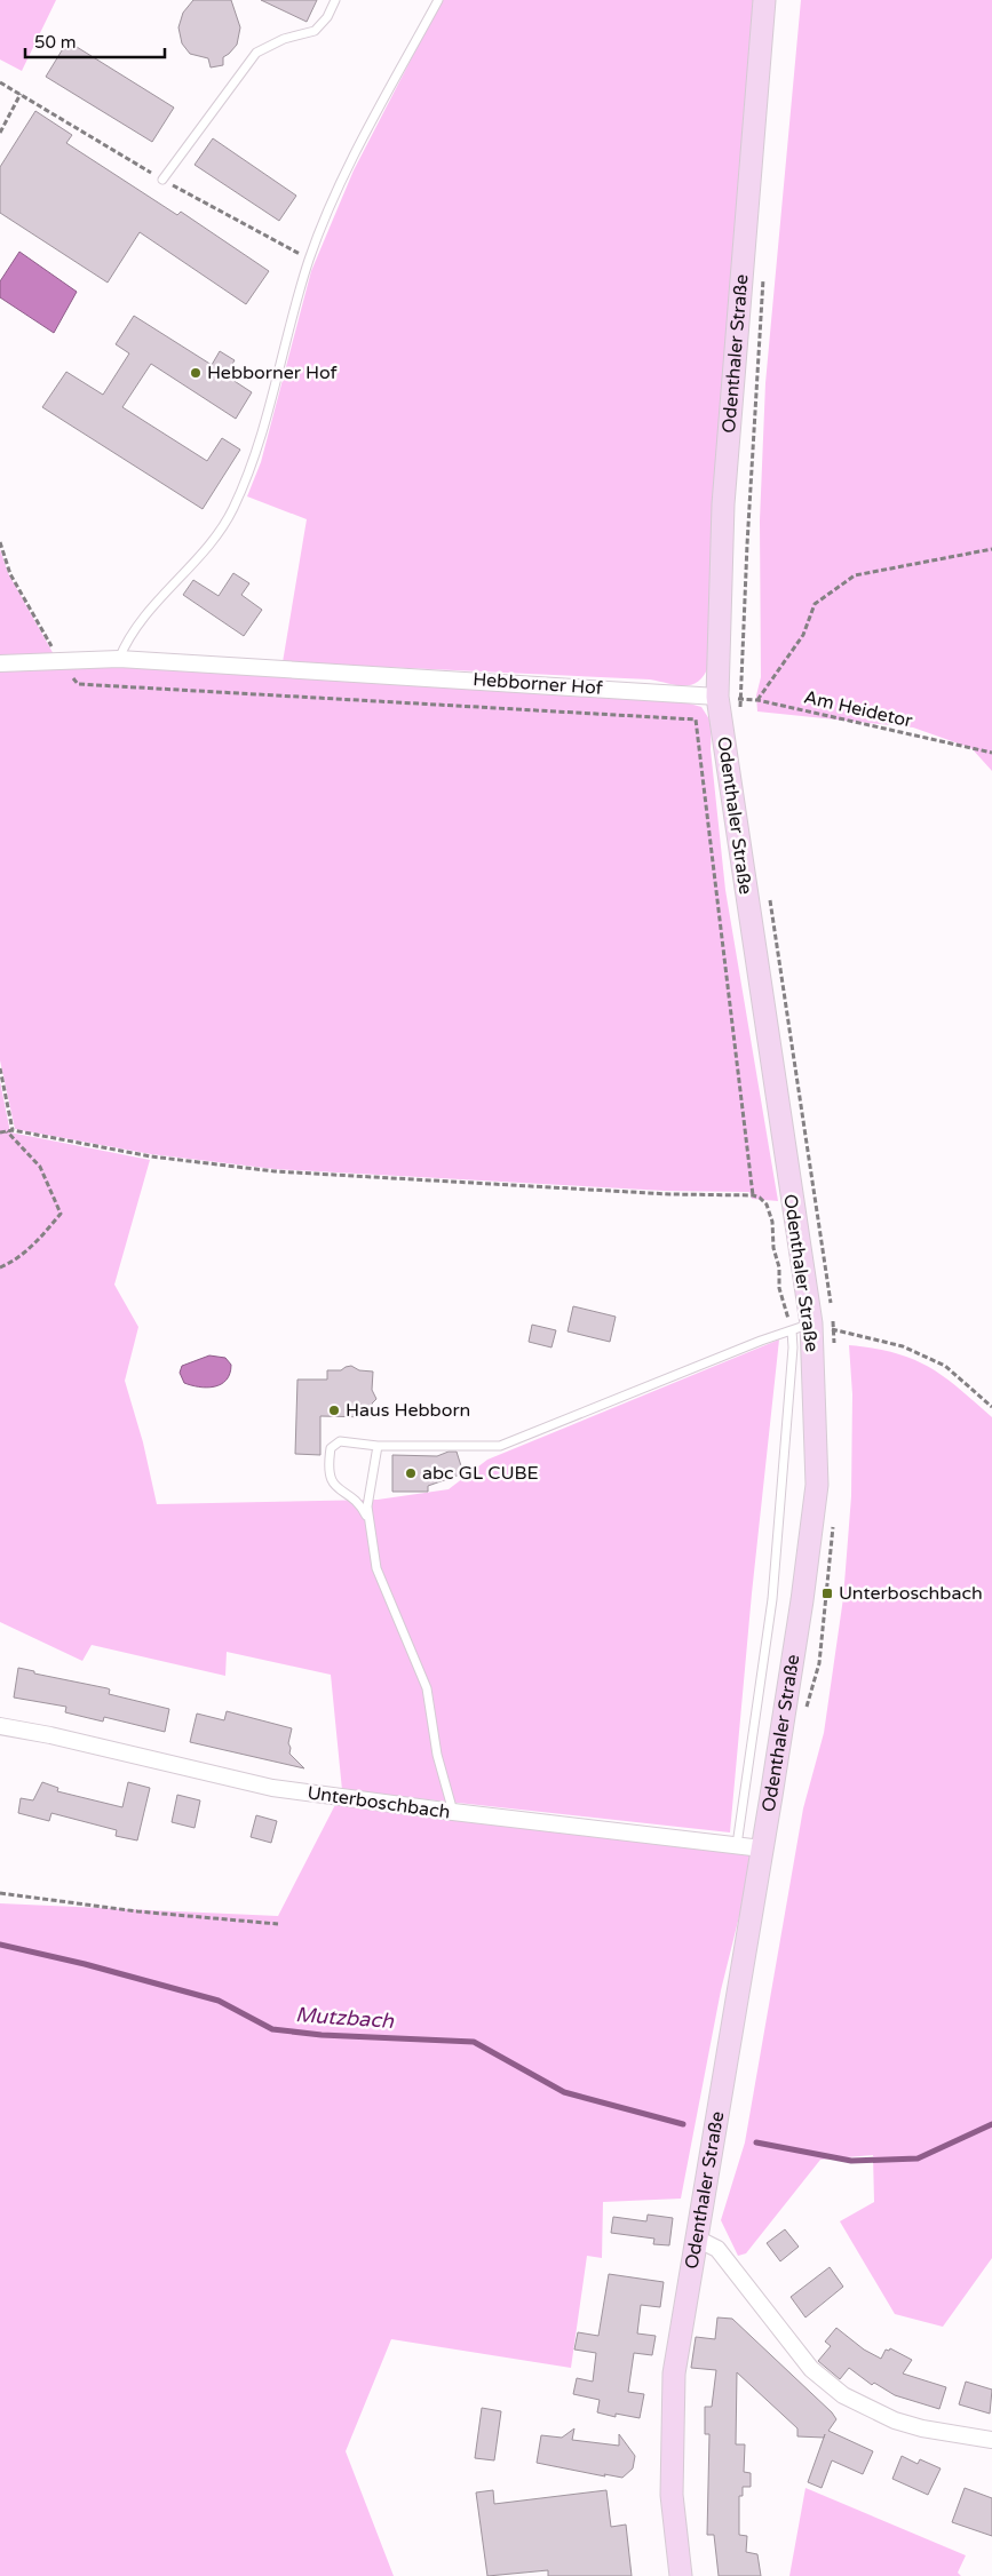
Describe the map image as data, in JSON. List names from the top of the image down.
{
  "streets": {
    "main road": ["Odenthaler Straße"],
    "street": ["Hebborner Hof", "Unterboschbach"],
    "path": ["Am Heidetor"]
  },
  "crossings": [
    ["Odenthaler Straße", "Hebborner Hof"],
    ["Odenthaler Straße", "Am Heidetor"],
    ["Odenthaler Straße", "Unterboschbach"],
    ["Hebborner Hof", "Am Heidetor"]
  ],
  "water": ["Mutzbach"],
  "places": {
    "other": ["Hebborner Hof", "Haus Hebborn", "abc GL CUBE"],
    "transit": ["Unterboschbach"]
  },
  "scale_bar": "50 m"
}
